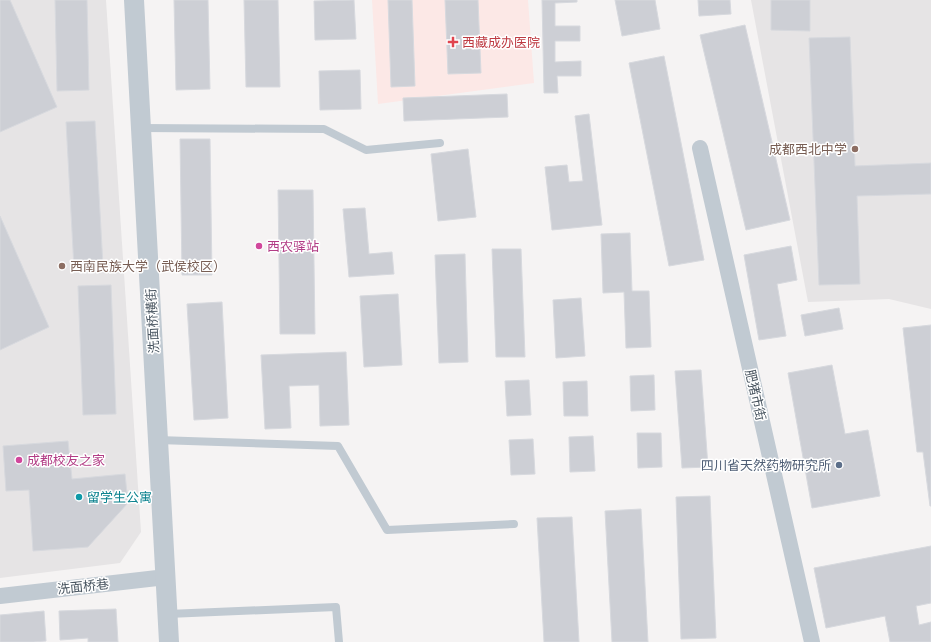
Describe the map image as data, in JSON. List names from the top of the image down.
{
  "streets": {
    "street": ["洗面桥横街", "肥猪市街", "洗面桥巷"]
  },
  "crossings": [
    ["洗面桥横街", "洗面桥巷"]
  ],
  "places": {
    "health": ["西藏成办医院"],
    "other": [
      "成都西北中学",
      "西农驿站",
      "西南民族大学（武侯校区）",
      "成都校友之家",
      "四川省天然药物研究所",
      "留学生公寓"
    ]
  }
}
